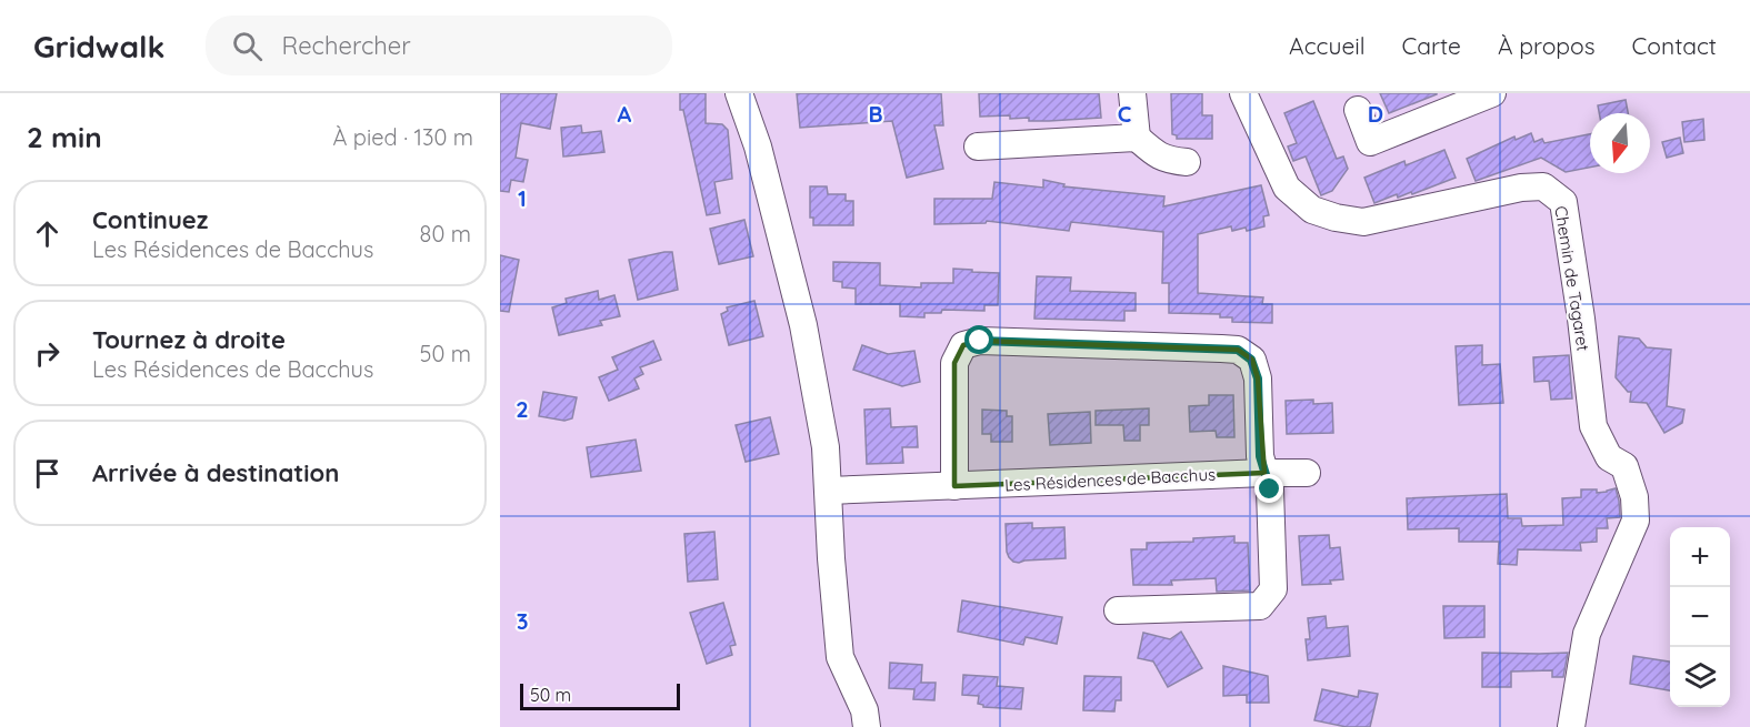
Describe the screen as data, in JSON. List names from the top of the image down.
{
  "streets": {
    "street": ["Chemin de Tagaret", "Les Résidences de Bacchus"]
  },
  "scale_bar": "50 m",
  "north": "bottom",
  "page": {
    "header": "Gridwalk",
    "search": "Rechercher",
    "nav": [
      "Accueil",
      "Carte",
      "À propos",
      "Contact"
    ],
    "heading": ["2 min", "À pied · 130 m"],
    "list": [
      ["Continuez", "Les Résidences de Bacchus", "80 m"],
      ["Tournez à droite", "Les Résidences de Bacchus", "50 m"],
      "Arrivée à destination"
    ],
    "map_buttons": ["+", "−"],
    "scale": "50 m"
  },
  "grid": {
    "columns": [
      "A",
      "B",
      "C",
      "D"
    ],
    "rows": ["1", "2", "3"]
  }
}
